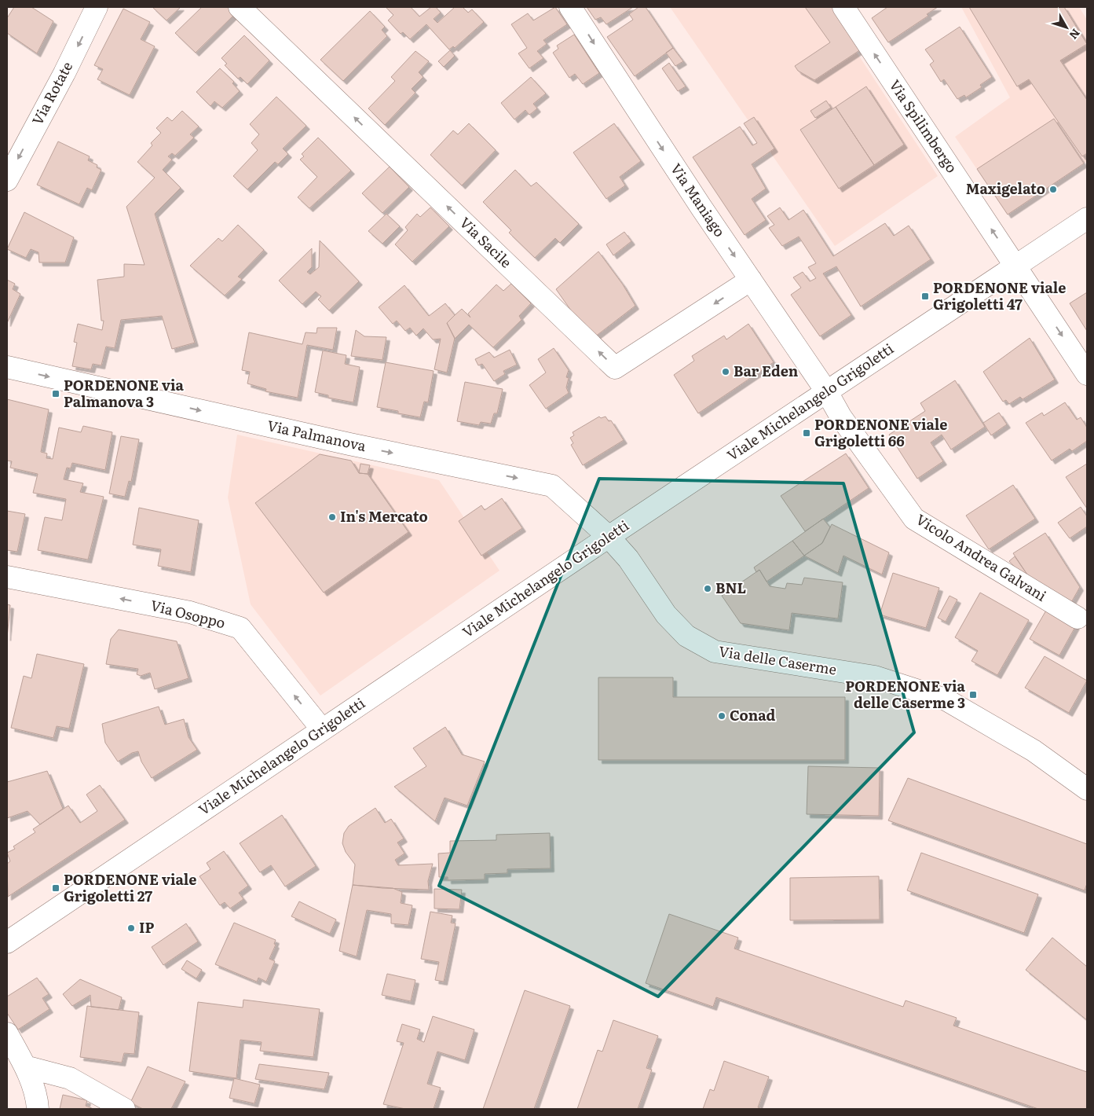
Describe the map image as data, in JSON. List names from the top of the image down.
{
  "streets": {
    "street": [
      "Via Rotate",
      "Via Spilimbergo",
      "Via Maniago",
      "Via Sacile",
      "Viale Michelangelo Grigoletti",
      "Via Palmanova",
      "Vicolo Andrea Galvani",
      "Via Osoppo",
      "Via delle Caserme"
    ]
  },
  "crossings": [
    ["Via Spilimbergo", "Viale Michelangelo Grigoletti"],
    ["Via Maniago", "Via Sacile"],
    ["Via Maniago", "Viale Michelangelo Grigoletti"],
    ["Via Maniago", "Vicolo Andrea Galvani"],
    ["Viale Michelangelo Grigoletti", "Via Palmanova"],
    ["Viale Michelangelo Grigoletti", "Vicolo Andrea Galvani"],
    ["Viale Michelangelo Grigoletti", "Via Osoppo"],
    ["Viale Michelangelo Grigoletti", "Via delle Caserme"],
    ["Via Palmanova", "Via delle Caserme"]
  ],
  "one_way": [
    "Via Rotate",
    "Via Maniago",
    "Via Sacile",
    "Via Palmanova",
    "Via Osoppo"
  ],
  "places": {
    "other": [
      "Maxigelato",
      "Bar Eden",
      "In's Mercato",
      "BNL",
      "Conad",
      "IP"
    ],
    "transit": [
      "PORDENONE viale Grigoletti 47",
      "PORDENONE via Palmanova 3",
      "PORDENONE viale Grigoletti 66",
      "PORDENONE via delle Caserme 3",
      "PORDENONE viale Grigoletti 27"
    ]
  },
  "north": "bottom right"
}
